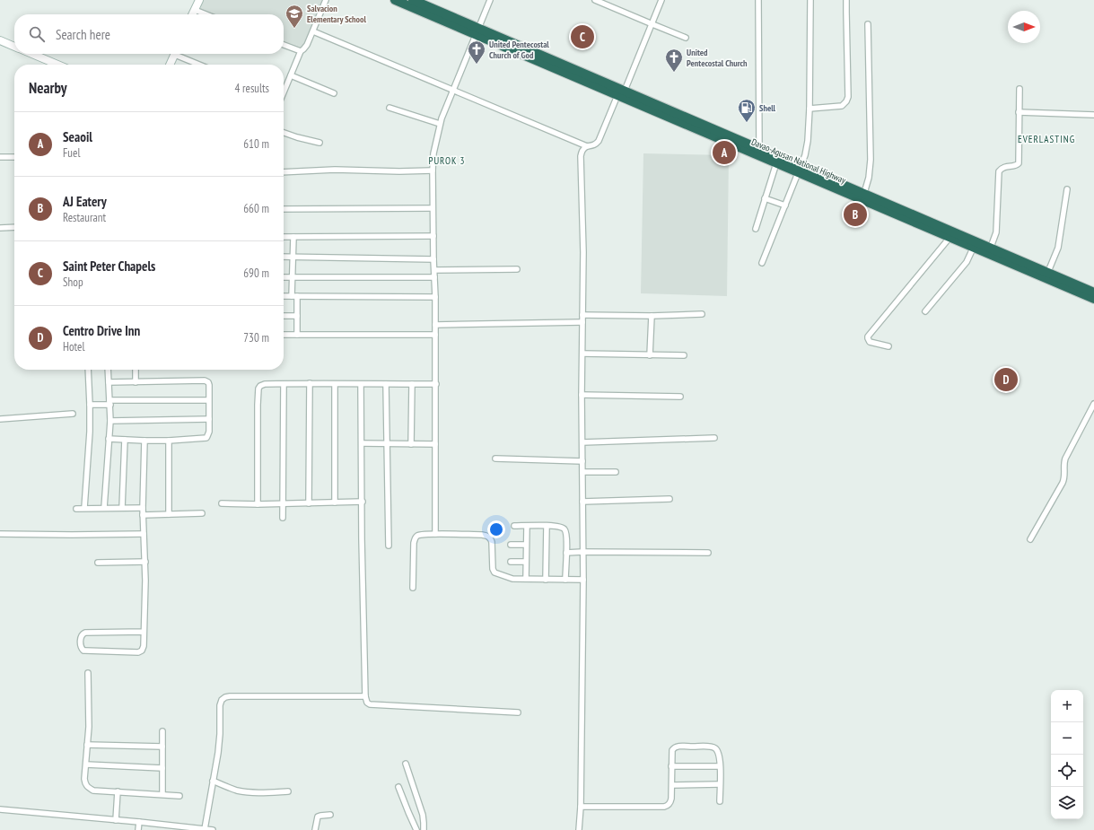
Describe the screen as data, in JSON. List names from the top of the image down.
{
  "streets": {
    "highway": ["Davao-Agusan National Highway"]
  },
  "districts": ["EVERLASTING", "PUROK 3"],
  "places": {
    "school or university": ["Salvacion Elementary School"],
    "church": ["United Pentecostal Church of God", "United Pentecostal Church"],
    "fuel station": ["Shell"]
  },
  "north": "right",
  "page": {
    "search": "Search here",
    "pins": [
      "C",
      "A",
      "B",
      "D"
    ],
    "heading": ["Nearby", "4 results"],
    "list": [
      {
        "mark": "A",
        "name": "Seaoil",
        "note": "Fuel",
        "value": "610 m"
      },
      {
        "mark": "B",
        "name": "AJ Eatery",
        "note": "Restaurant",
        "value": "660 m"
      },
      {
        "mark": "C",
        "name": "Saint Peter Chapels",
        "note": "Shop",
        "value": "690 m"
      },
      {
        "mark": "D",
        "name": "Centro Drive Inn",
        "note": "Hotel",
        "value": "730 m"
      }
    ],
    "map_buttons": ["+", "−"]
  }
}
